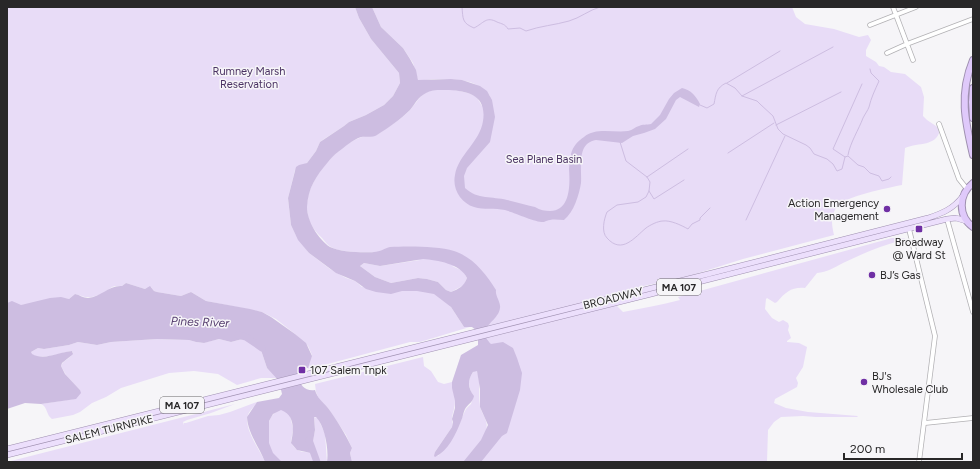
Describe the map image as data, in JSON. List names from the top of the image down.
{
  "streets": {
    "main road": ["MA 107", "BROADWAY", "SALEM TURNPIKE"]
  },
  "crossings": [
    ["BROADWAY", "SALEM TURNPIKE"]
  ],
  "water": ["Pines River"],
  "parks": ["Rumney Marsh Reservation", "Sea Plane Basin"],
  "places": {
    "other": ["Action Emergency Management", "BJ’s Gas", "BJ's Wholesale Club"],
    "transit": ["Broadway @ Ward St", "107 Salem Tnpk"]
  },
  "scale_bar": "200 m"
}
